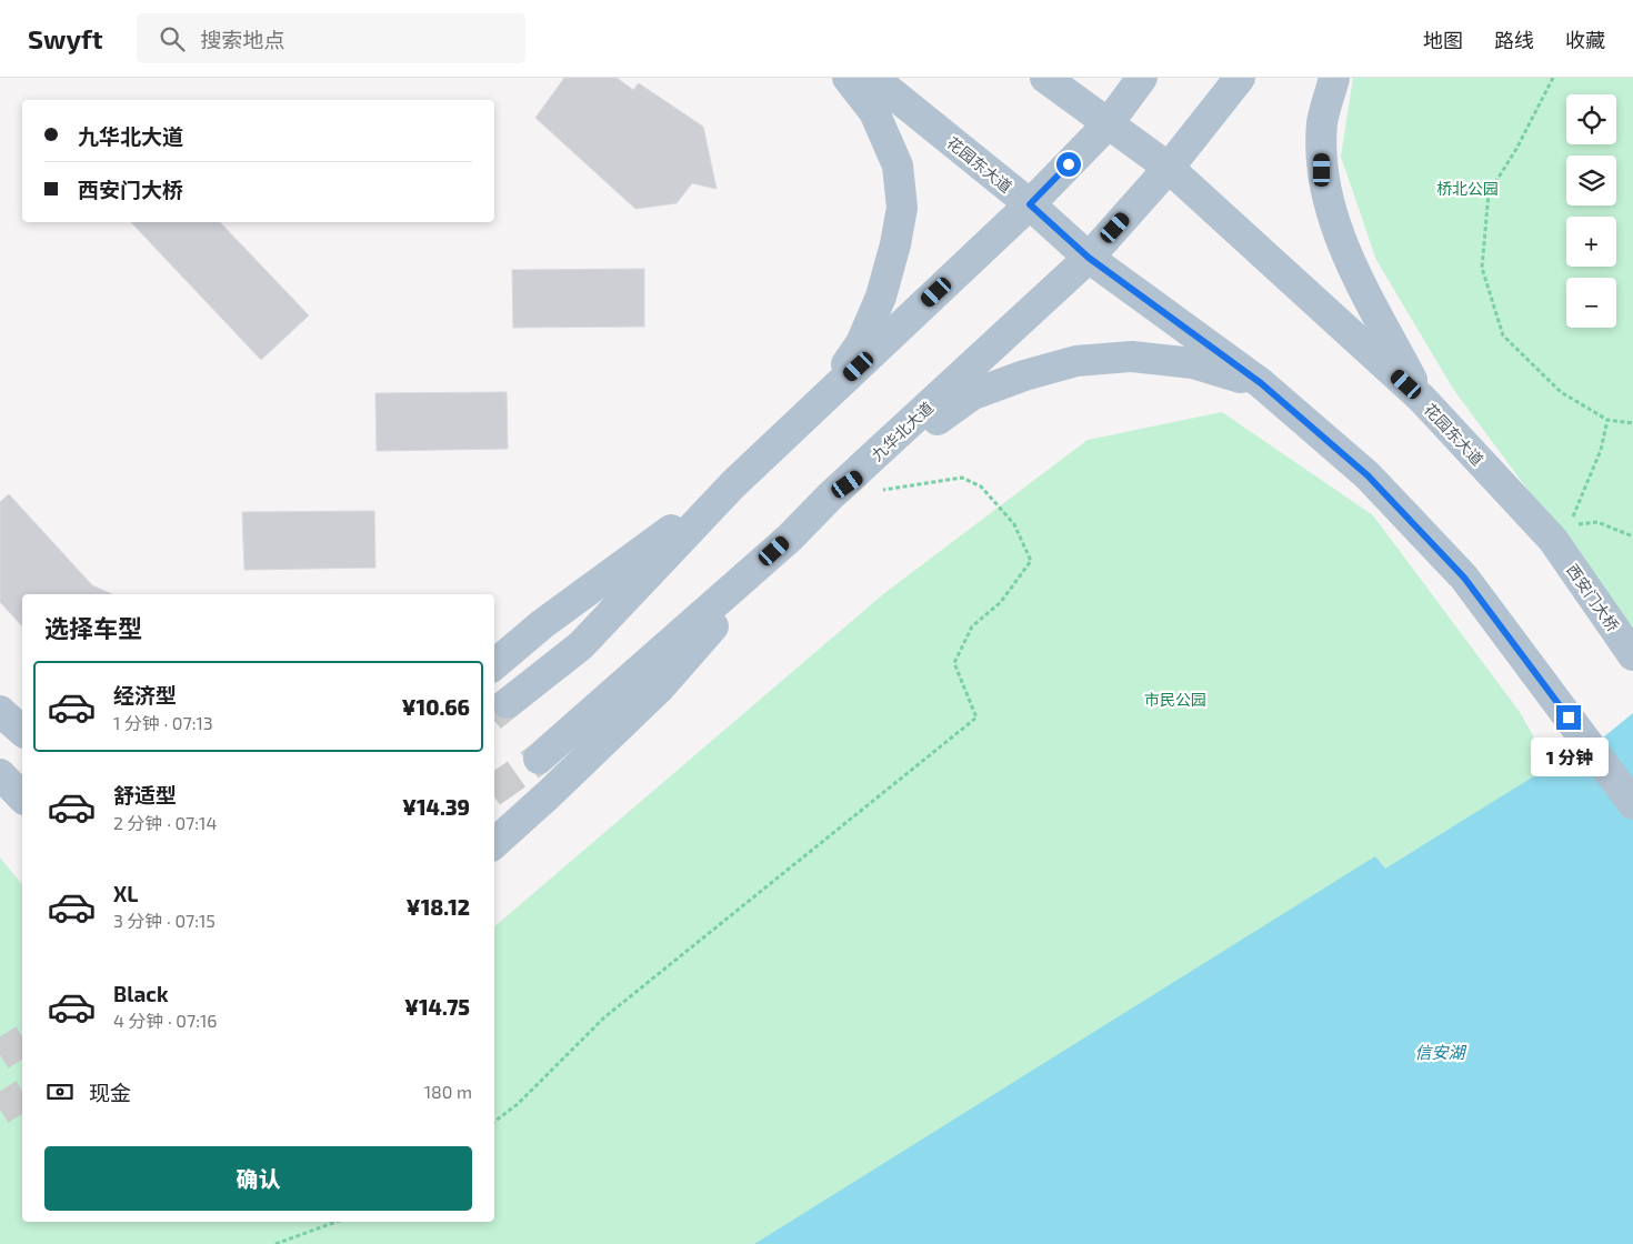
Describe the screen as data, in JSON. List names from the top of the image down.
{
  "streets": {
    "main road": ["花园东大道", "九华北大道", "西安门大桥"]
  },
  "crossings": [
    ["花园东大道", "九华北大道"],
    ["花园东大道", "西安门大桥"]
  ],
  "water": ["信安湖"],
  "parks": ["桥北公园", "市民公园"],
  "page": {
    "header": "Swyft",
    "search": "搜索地点",
    "nav": ["地图", "路线", "收藏"],
    "map_buttons": ["+", "−"],
    "banner": ["九华北大道", "西安门大桥"],
    "heading": "选择车型",
    "list": [
      {
        "name": "经济型",
        "note": "1 分钟 · 07:13",
        "value": "¥10.66"
      },
      {
        "name": "舒适型",
        "note": "2 分钟 · 07:14",
        "value": "¥14.39"
      },
      {
        "name": "XL",
        "note": "3 分钟 · 07:15",
        "value": "¥18.12"
      },
      {
        "name": "Black",
        "note": "4 分钟 · 07:16",
        "value": "¥14.75"
      }
    ],
    "bubble": "1 分钟",
    "pay": ["现金", "180 m"],
    "buttons": "确认"
  }
}
